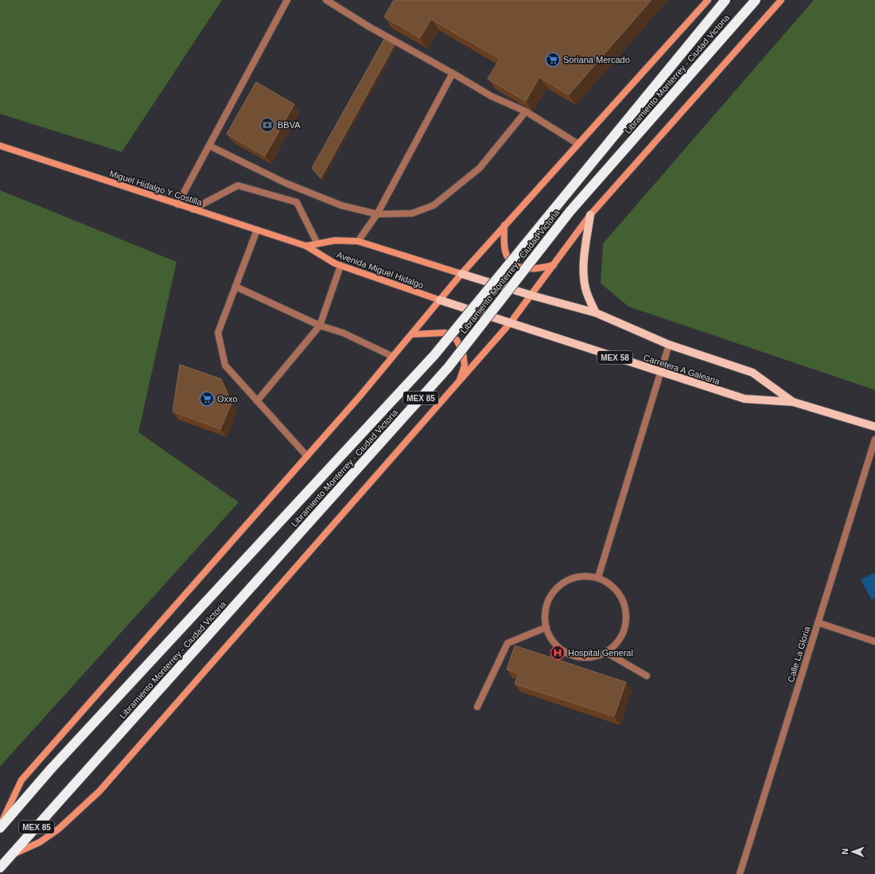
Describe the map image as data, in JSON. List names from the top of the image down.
{
  "streets": {
    "highway": ["Libramiento Monterrey - Ciudad Victoria", "MEX 85"],
    "main road": ["MEX 58", "Carretera A Galeana"],
    "street": ["Miguel Hidalgo Y Costilla", "Avenida Miguel Hidalgo", "Calle La Gloria"]
  },
  "crossings": [
    ["Miguel Hidalgo Y Costilla", "Avenida Miguel Hidalgo"],
    ["Avenida Miguel Hidalgo", "Carretera A Galeana"]
  ],
  "places": {
    "supermarket": ["Soriana Mercado", "Oxxo"],
    "bank": ["BBVA"],
    "hospital": ["Hospital General"]
  },
  "north": "left"
}
